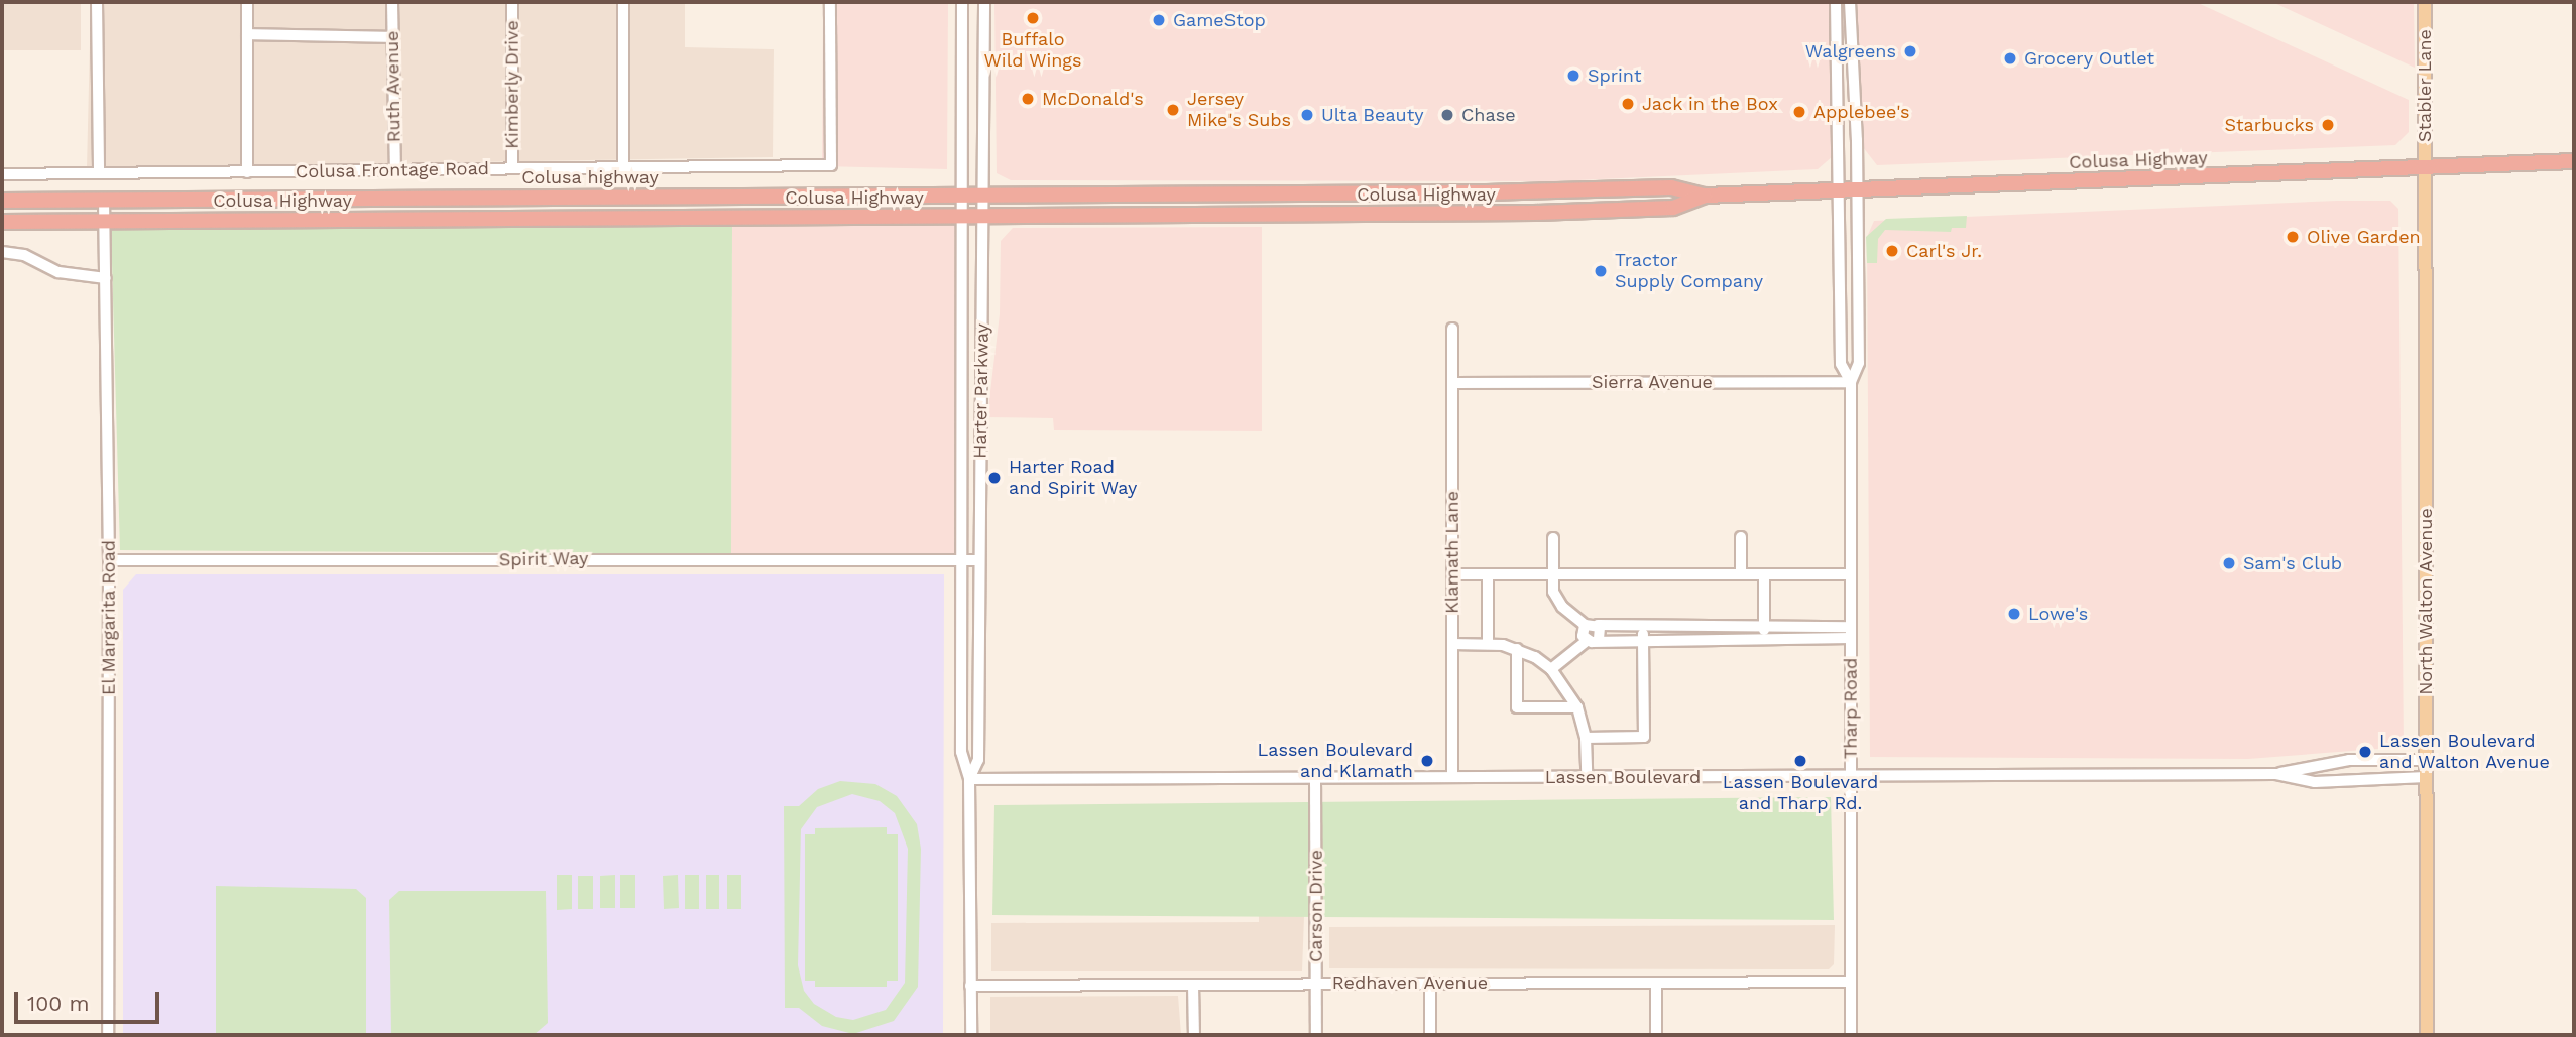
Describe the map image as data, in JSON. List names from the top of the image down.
{
  "streets": {
    "highway": ["Colusa Highway", "Colusa highway"],
    "main road": ["Stabler Lane", "North Walton Avenue"],
    "street": [
      "Kimberly Drive",
      "Ruth Avenue",
      "Colusa Frontage Road",
      "Sierra Avenue",
      "Harter Parkway",
      "Klamath Lane",
      "Spirit Way",
      "El Margarita Road",
      "Tharp Road",
      "Lassen Boulevard",
      "Carson Drive",
      "Redhaven Avenue"
    ]
  },
  "crossings": [
    ["Kimberly Drive", "Colusa Frontage Road"],
    ["Stabler Lane", "Colusa Highway"],
    ["Stabler Lane", "North Walton Avenue"],
    ["Ruth Avenue", "Colusa Frontage Road"],
    ["Colusa Highway", "Colusa highway"],
    ["Colusa Highway", "Harter Parkway"],
    ["Colusa Highway", "North Walton Avenue"],
    ["Colusa Highway", "El Margarita Road"],
    ["Colusa Highway", "Tharp Road"],
    ["Colusa highway", "Harter Parkway"],
    ["Sierra Avenue", "Klamath Lane"],
    ["Sierra Avenue", "Tharp Road"],
    ["Harter Parkway", "Spirit Way"],
    ["Harter Parkway", "Lassen Boulevard"],
    ["Harter Parkway", "Redhaven Avenue"],
    ["Klamath Lane", "Lassen Boulevard"],
    ["Spirit Way", "El Margarita Road"],
    ["North Walton Avenue", "Lassen Boulevard"],
    ["Tharp Road", "Lassen Boulevard"],
    ["Tharp Road", "Redhaven Avenue"],
    ["Lassen Boulevard", "Carson Drive"],
    ["Carson Drive", "Redhaven Avenue"]
  ],
  "places": [
    "Buffalo Wild Wings",
    "GameStop",
    "Walgreens",
    "Grocery Outlet",
    "Sprint",
    "McDonald's",
    "Jack in the Box",
    "Jersey Mike's Subs",
    "Applebee's",
    "Ulta Beauty",
    "Chase",
    "Starbucks",
    "Olive Garden",
    "Carl's Jr.",
    "Tractor Supply Company",
    "Harter Road and Spirit Way",
    "Sam's Club",
    "Lowe's",
    "Lassen Boulevard and Walton Avenue",
    "Lassen Boulevard and Klamath",
    "Lassen Boulevard and Tharp Rd."
  ],
  "scale_bar": "100 m"
}
